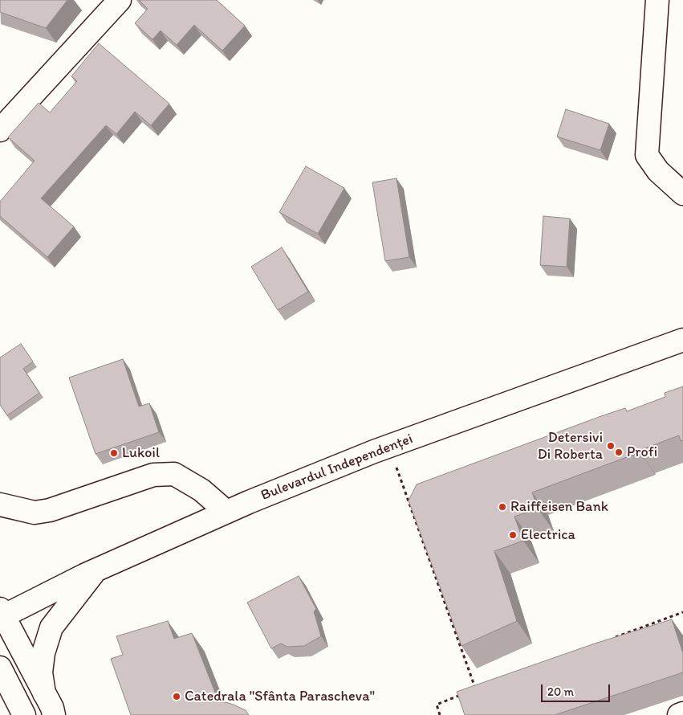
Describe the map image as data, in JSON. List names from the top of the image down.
{
  "streets": {
    "main road": ["Bulevardul Independenței"]
  },
  "places": [
    "Detersivi Di Roberta",
    "Profi",
    "Lukoil",
    "Raiffeisen Bank",
    "Electrica",
    "Catedrala \"Sfânta Parascheva\""
  ],
  "scale_bar": "20 m"
}
